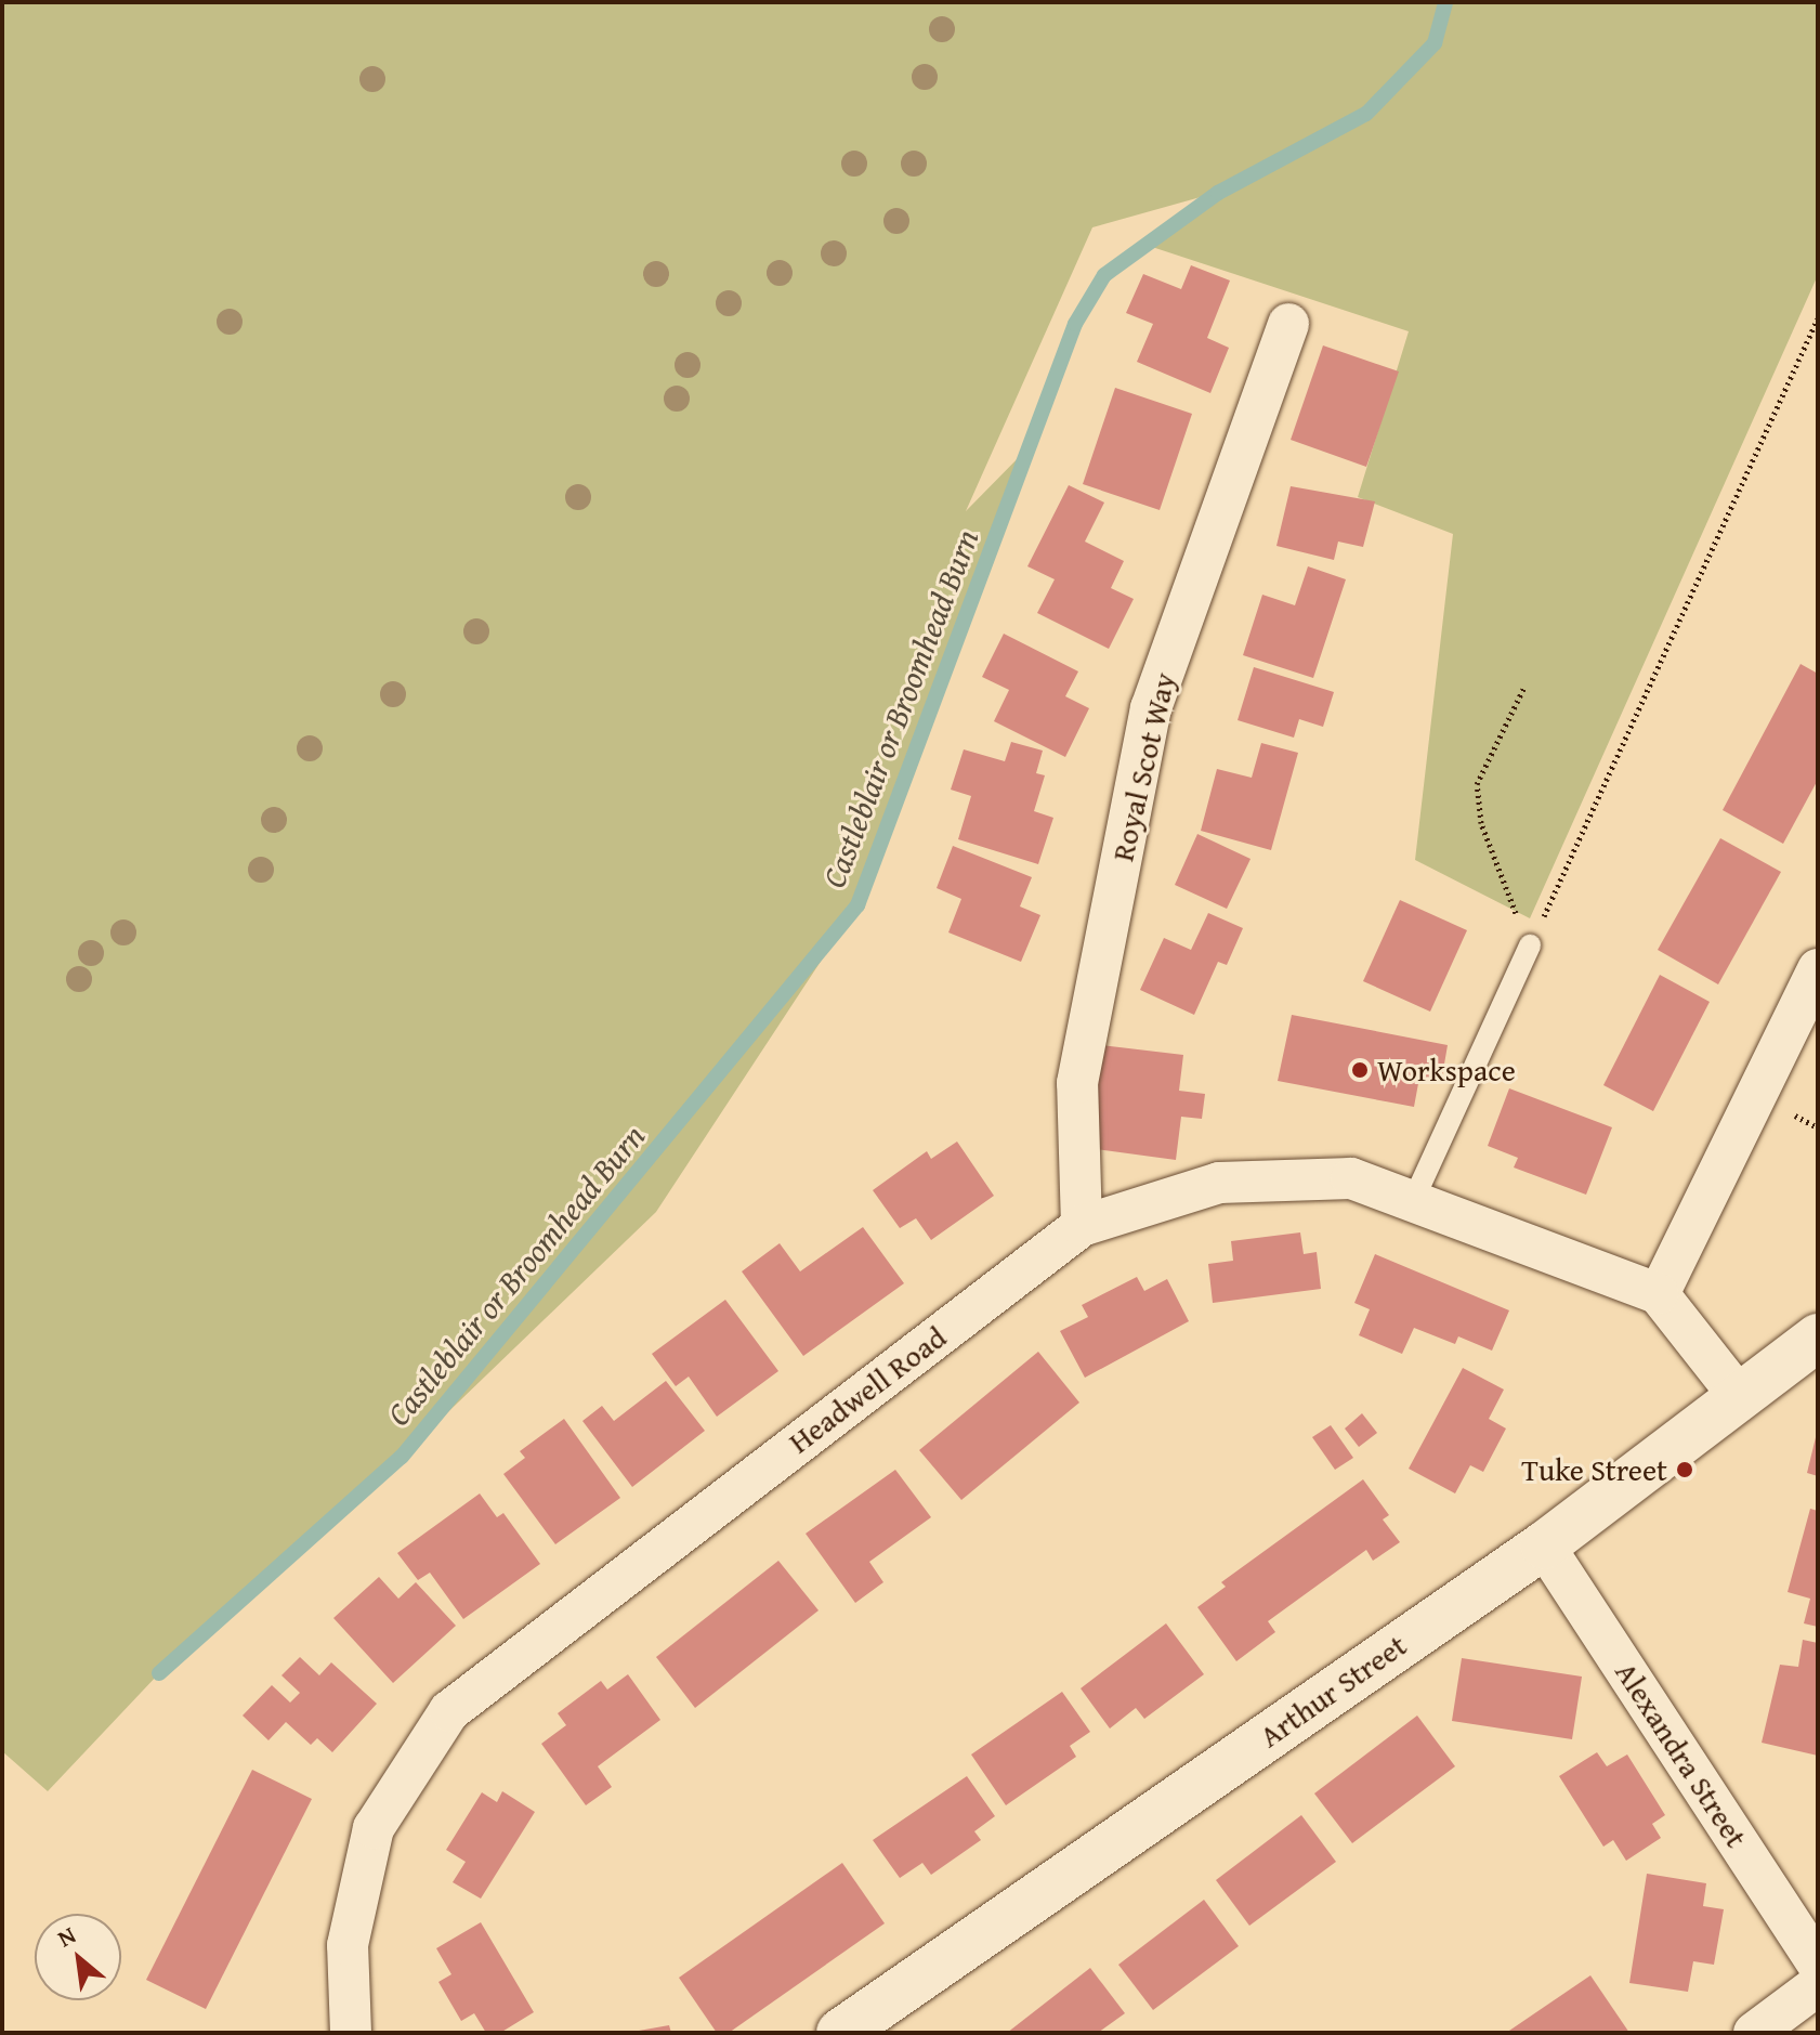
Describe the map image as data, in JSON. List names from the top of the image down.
{
  "streets": {
    "street": [
      "Royal Scot Way",
      "Headwell Road",
      "Arthur Street",
      "Alexandra Street"
    ]
  },
  "crossings": [
    ["Royal Scot Way", "Headwell Road"],
    ["Arthur Street", "Alexandra Street"]
  ],
  "water": ["Castleblair or Broomhead Burn"],
  "places": ["Workspace", "Tuke Street"],
  "north": "top left"
}
